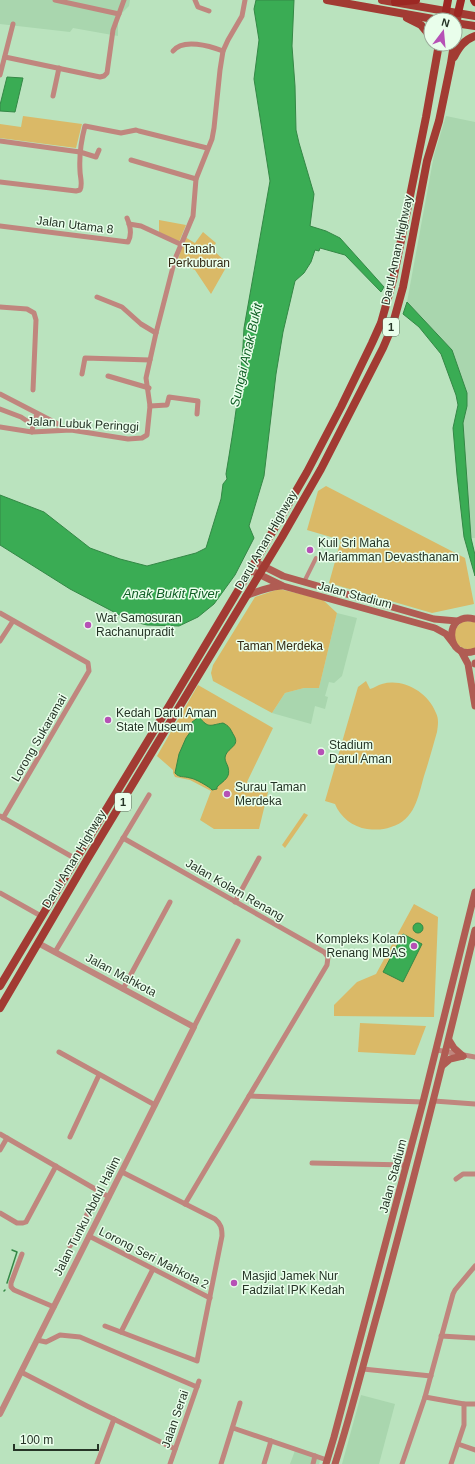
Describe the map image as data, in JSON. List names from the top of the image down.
{
  "streets": {
    "main road": ["Darul Aman Highway", "1", "Jalan Stadium"],
    "street": [
      "Jalan Utama 8",
      "Jalan Lubuk Peringgi",
      "Lorong Sukaramai",
      "Jalan Kolam Renang",
      "Jalan Mahkota",
      "Jalan Tunku Abdul Halim",
      "Lorong Seri Mahkota 2",
      "Jalan Serai"
    ]
  },
  "crossings": [
    ["Darul Aman Highway", "Jalan Stadium"],
    ["Darul Aman Highway", "Jalan Mahkota"],
    ["Jalan Mahkota", "Jalan Tunku Abdul Halim"],
    ["Jalan Tunku Abdul Halim", "Lorong Seri Mahkota 2"]
  ],
  "water": ["Sungai Anak Bukit", "Anak Bukit River"],
  "parks": ["Tanah Perkuburan", "Taman Merdeka"],
  "places": [
    "Kuil Sri Maha Mariamman Devasthanam",
    "Wat Samosuran Rachanupradit",
    "Kedah Darul Aman State Museum",
    "Stadium Darul Aman",
    "Surau Taman Merdeka",
    "Kompleks Kolam Renang MBAS",
    "Masjid Jamek Nur Fadzilat IPK Kedah"
  ],
  "scale_bar": "100 m",
  "north": "top"
}
